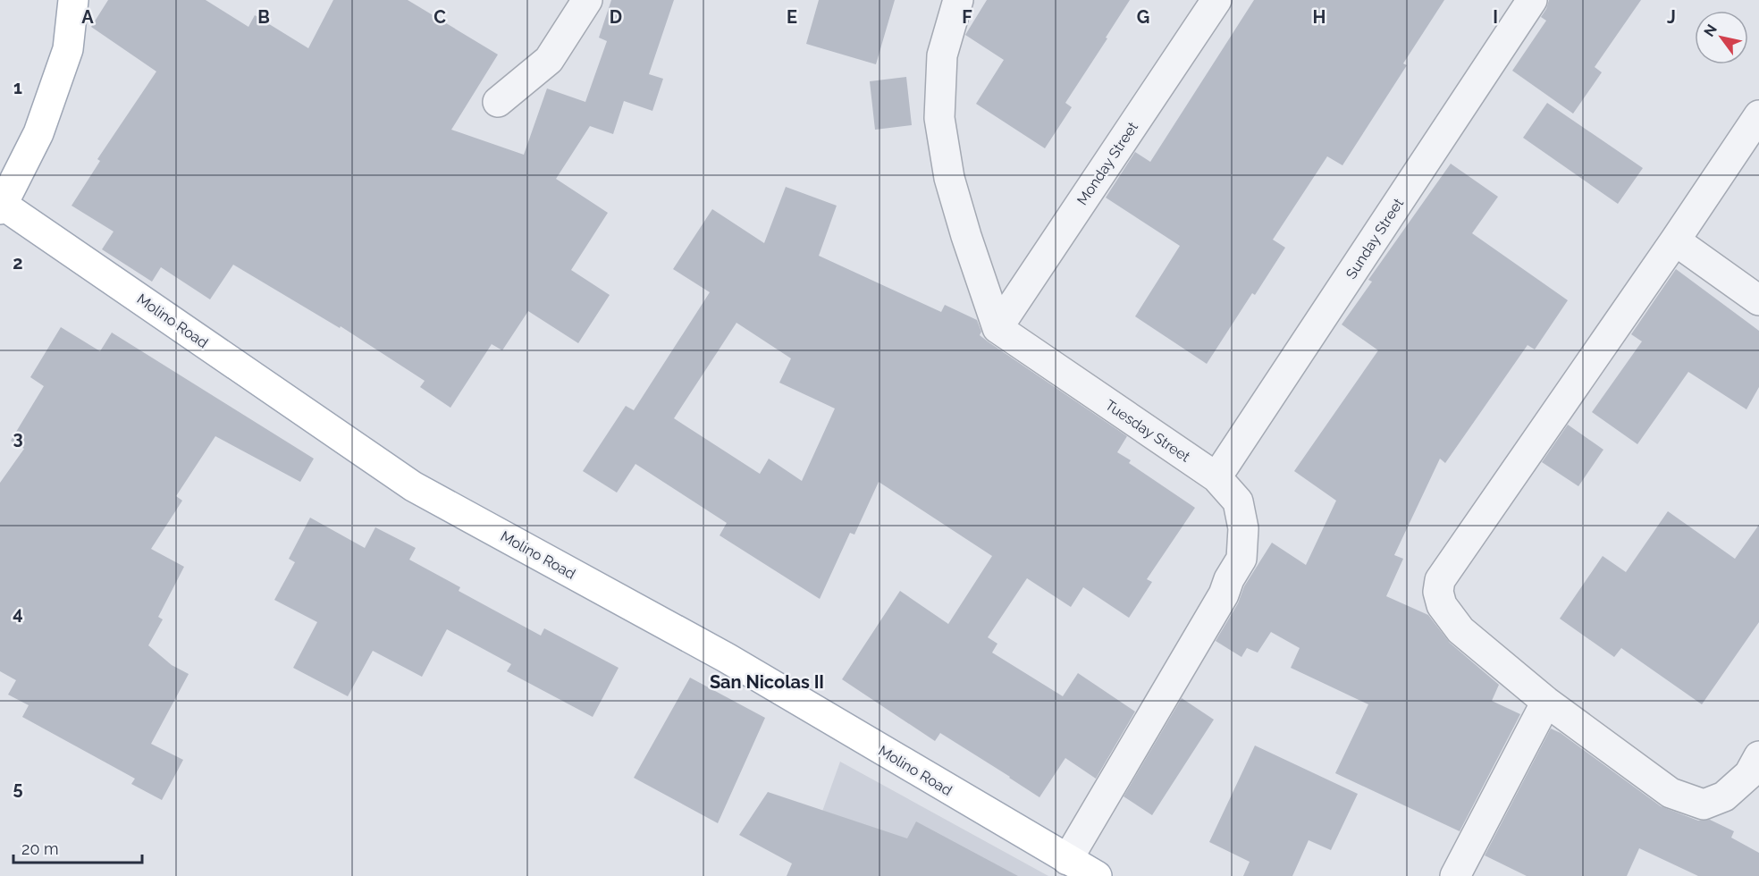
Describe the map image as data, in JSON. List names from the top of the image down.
{
  "streets": {
    "main road": ["Molino Road"],
    "street": ["Monday Street", "Sunday Street", "Tuesday Street"]
  },
  "crossings": [
    ["Monday Street", "Tuesday Street"],
    ["Sunday Street", "Tuesday Street"],
    ["Molino Road", "Tuesday Street"]
  ],
  "districts": ["San Nicolas II"],
  "scale_bar": "20 m",
  "north": "top left",
  "grid": {
    "columns": [
      "A",
      "B",
      "C",
      "D",
      "E",
      "F",
      "G",
      "H",
      "I",
      "J"
    ],
    "rows": [
      "1",
      "2",
      "3",
      "4",
      "5"
    ]
  }
}
